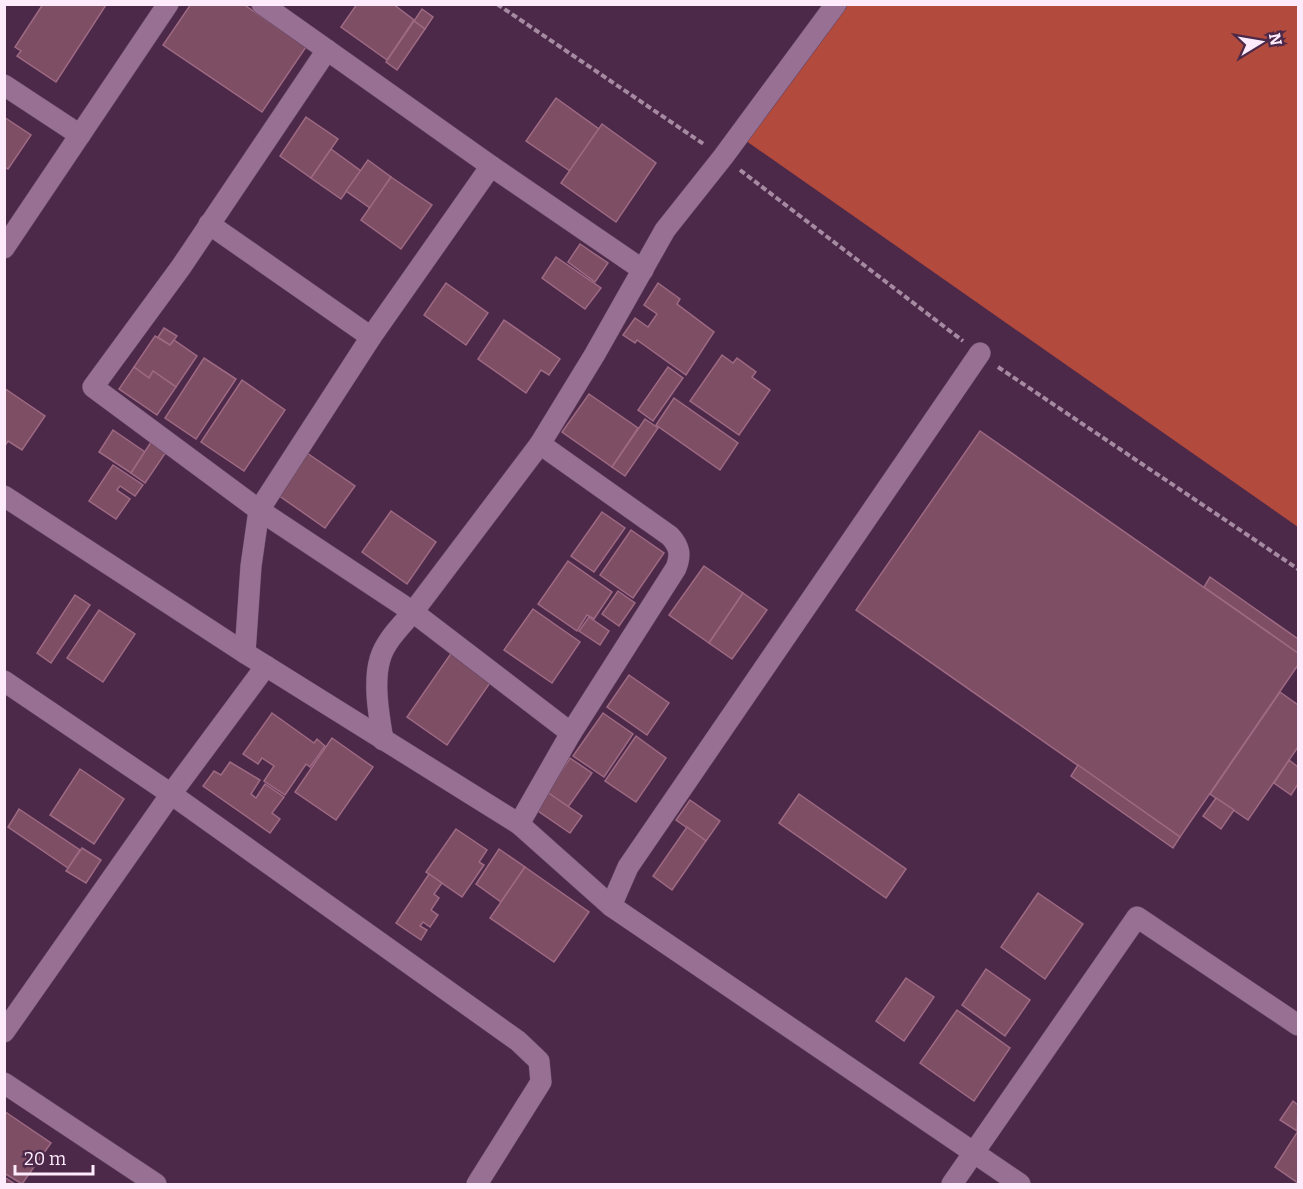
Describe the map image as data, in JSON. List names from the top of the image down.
{
  "scale_bar": "20 m",
  "north": "right"
}
